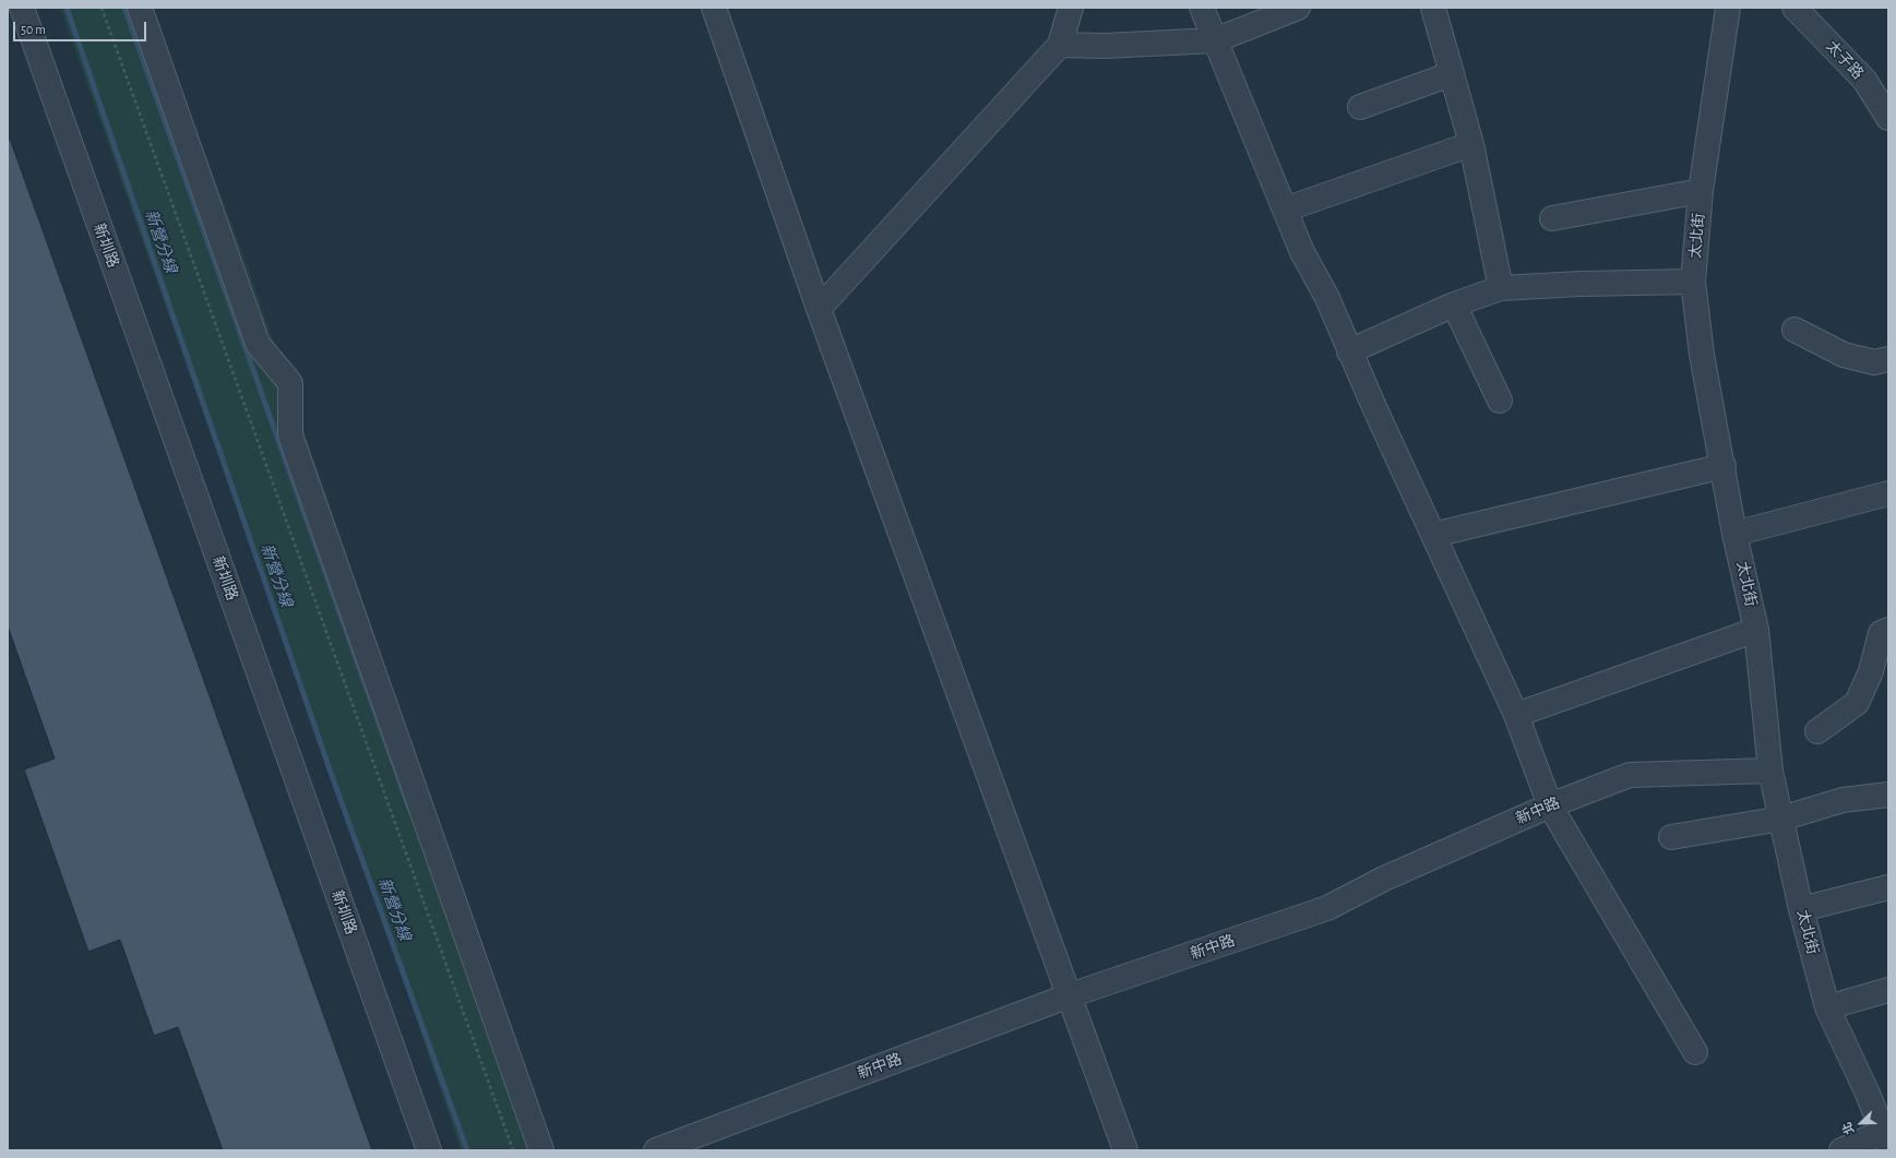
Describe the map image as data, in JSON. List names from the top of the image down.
{
  "streets": {
    "street": [
      "太子路",
      "太北街",
      "新圳路",
      "新中路"
    ]
  },
  "crossings": [
    ["太北街", "新中路"]
  ],
  "water": ["新營分線"],
  "scale_bar": "50 m",
  "north": "bottom left"
}
